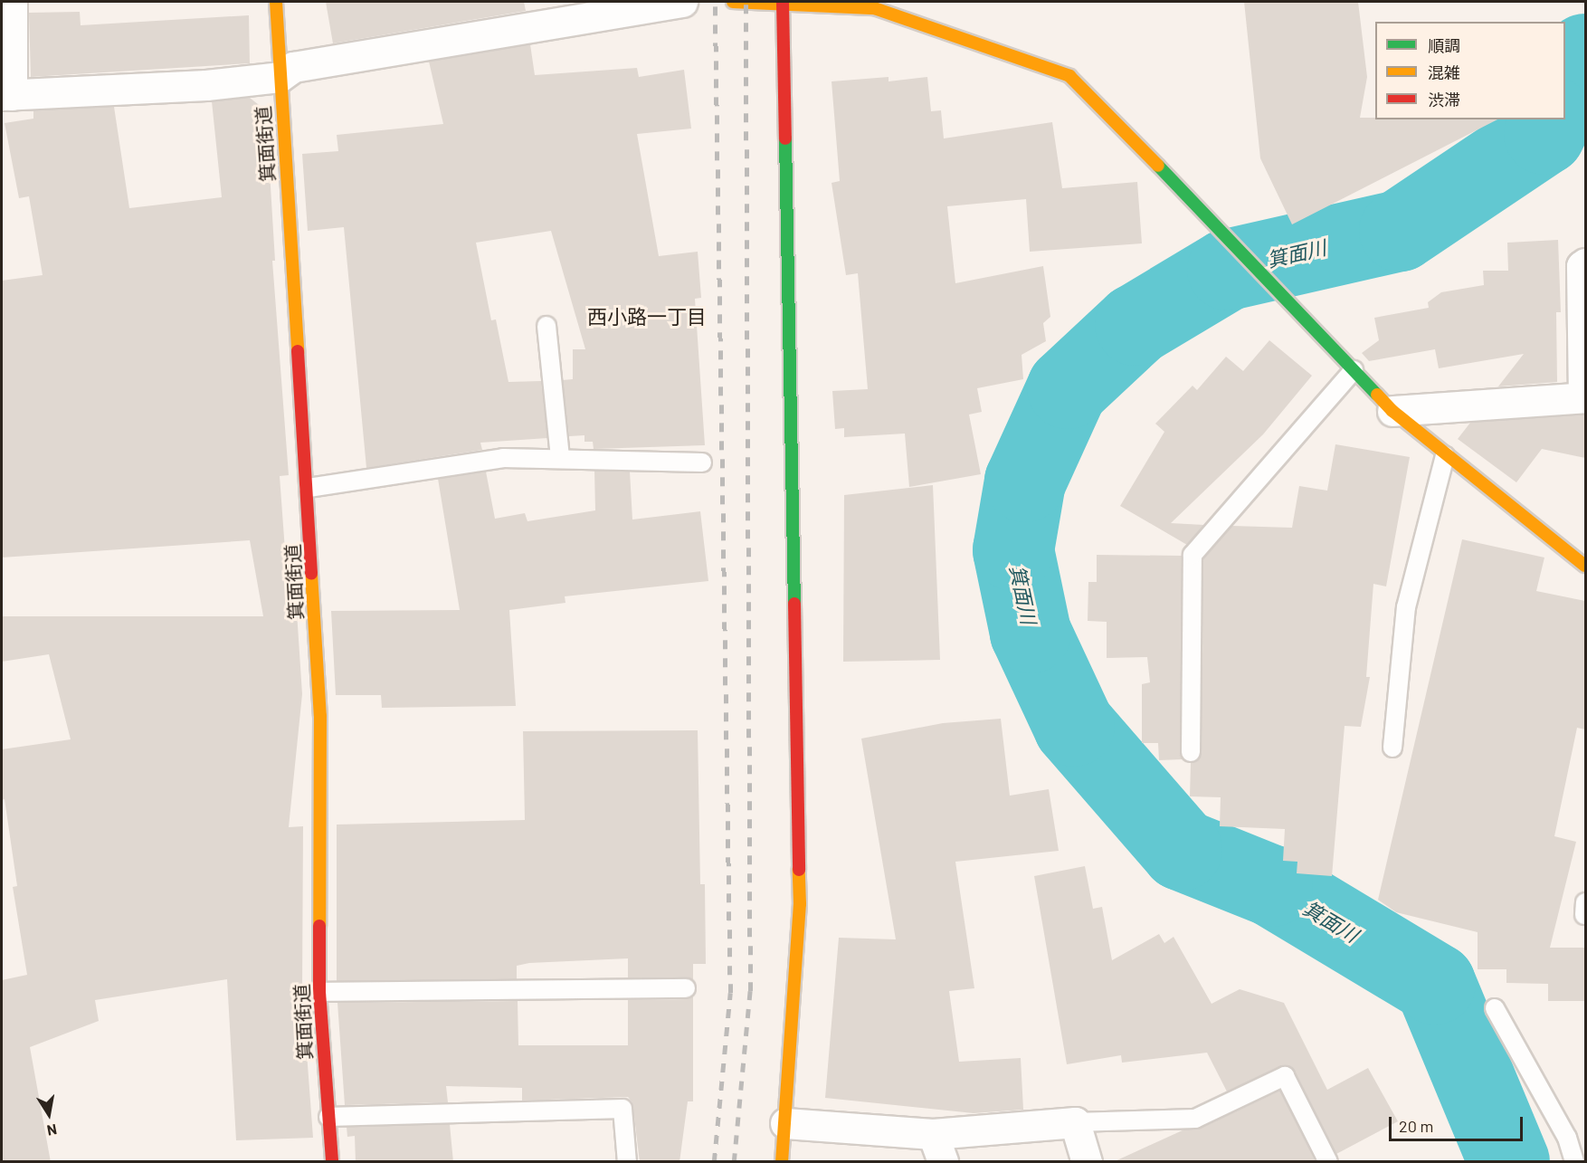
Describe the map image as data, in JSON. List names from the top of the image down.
{
  "streets": {
    "street": ["箕面街道"]
  },
  "districts": ["西小路一丁目"],
  "water": ["箕面川"],
  "legend": ["順調", "混雑", "渋滞"],
  "scale_bar": "20 m",
  "north": "bottom"
}
